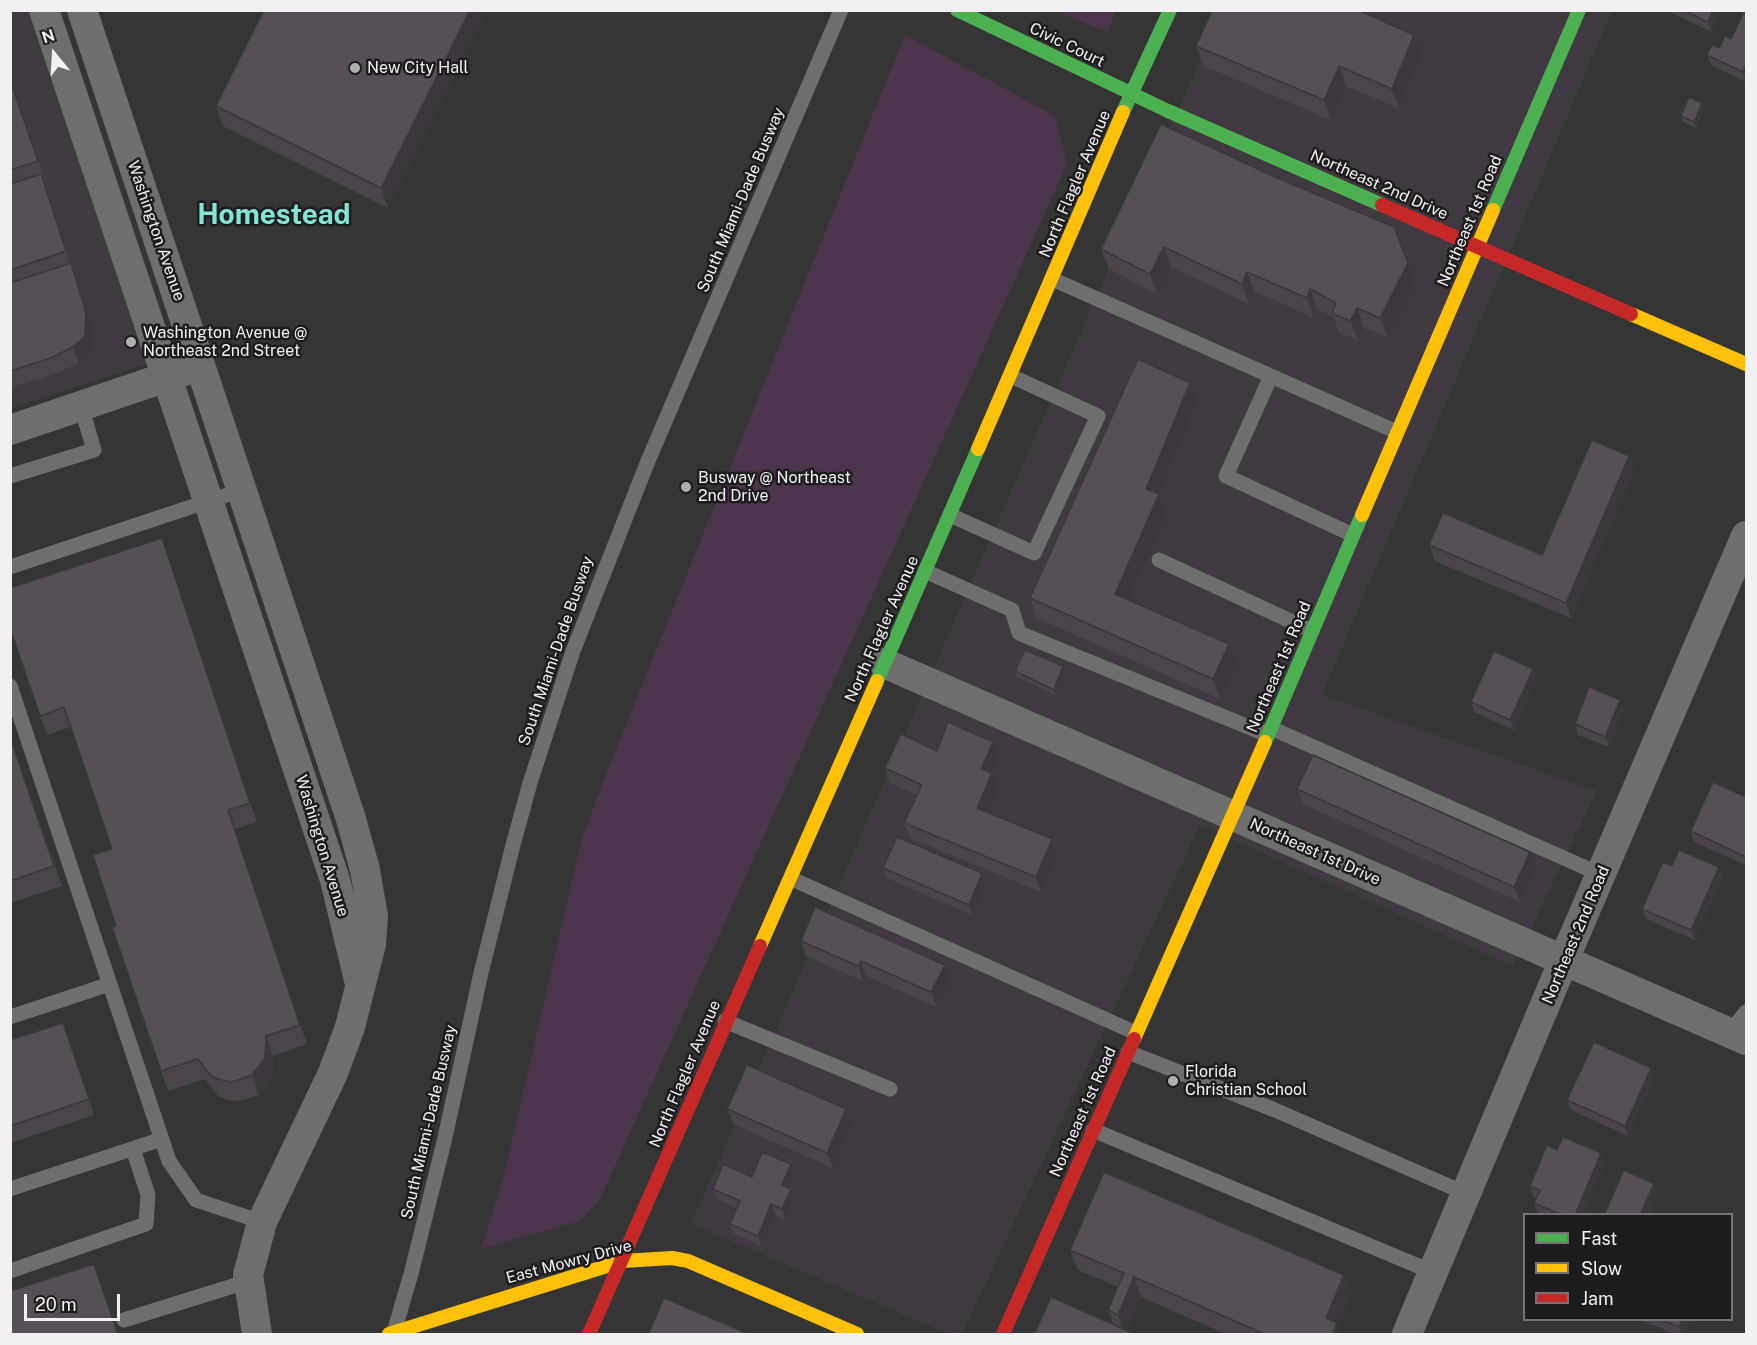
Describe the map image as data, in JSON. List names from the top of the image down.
{
  "streets": {
    "street": [
      "Civic Court",
      "North Flagler Avenue",
      "Northeast 2nd Drive",
      "Northeast 1st Road",
      "Washington Avenue",
      "Northeast 1st Drive",
      "Northeast 2nd Road",
      "East Mowry Drive"
    ],
    "lane": ["South Miami-Dade Busway"]
  },
  "crossings": [
    ["Civic Court", "North Flagler Avenue"],
    ["Civic Court", "Northeast 2nd Drive"],
    ["North Flagler Avenue", "Northeast 2nd Drive"],
    ["North Flagler Avenue", "Northeast 1st Drive"],
    ["North Flagler Avenue", "East Mowry Drive"],
    ["Northeast 2nd Drive", "Northeast 1st Road"],
    ["South Miami-Dade Busway", "East Mowry Drive"],
    ["Northeast 1st Road", "Northeast 1st Drive"],
    ["Northeast 1st Drive", "Northeast 2nd Road"]
  ],
  "districts": ["Homestead"],
  "places": [
    "New City Hall",
    "Washington Avenue @ Northeast 2nd Street",
    "Busway @ Northeast 2nd Drive",
    "Florida Christian School"
  ],
  "legend": ["Fast", "Slow", "Jam"],
  "scale_bar": "20 m",
  "north": "top"
}
